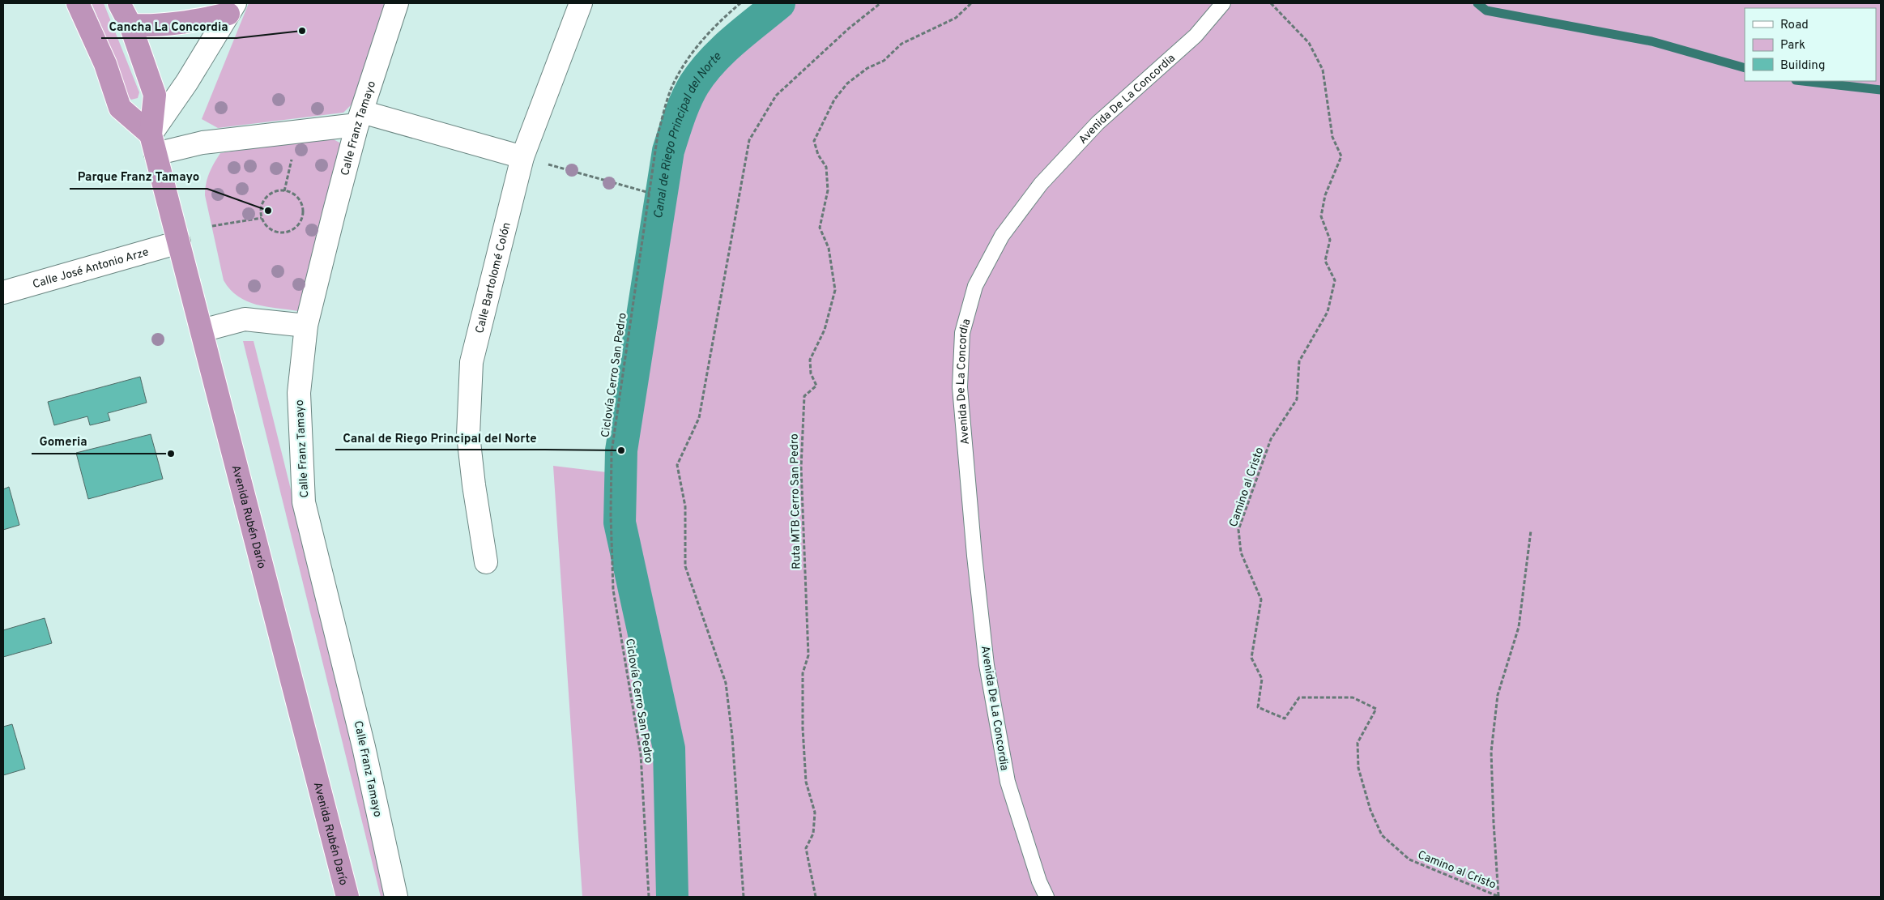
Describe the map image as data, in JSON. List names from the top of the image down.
{
  "streets": {
    "highway": ["Avenida Rubén Darío"],
    "street": ["Calle Franz Tamayo", "Calle José Antonio Arze", "Calle Bartolomé Colón"],
    "lane": ["Avenida De La Concordia"],
    "path": ["Ciclovía Cerro San Pedro", "Camino al Cristo", "Ruta MTB Cerro San Pedro"]
  },
  "crossings": [
    ["Calle José Antonio Arze", "Avenida Rubén Darío"]
  ],
  "water": ["Canal de Riego Principal del Norte"],
  "places": [
    "Cancha La Concordia",
    "Parque Franz Tamayo",
    "Canal de Riego Principal del Norte",
    "Gomeria"
  ],
  "legend": ["Road", "Park", "Building"]
}
